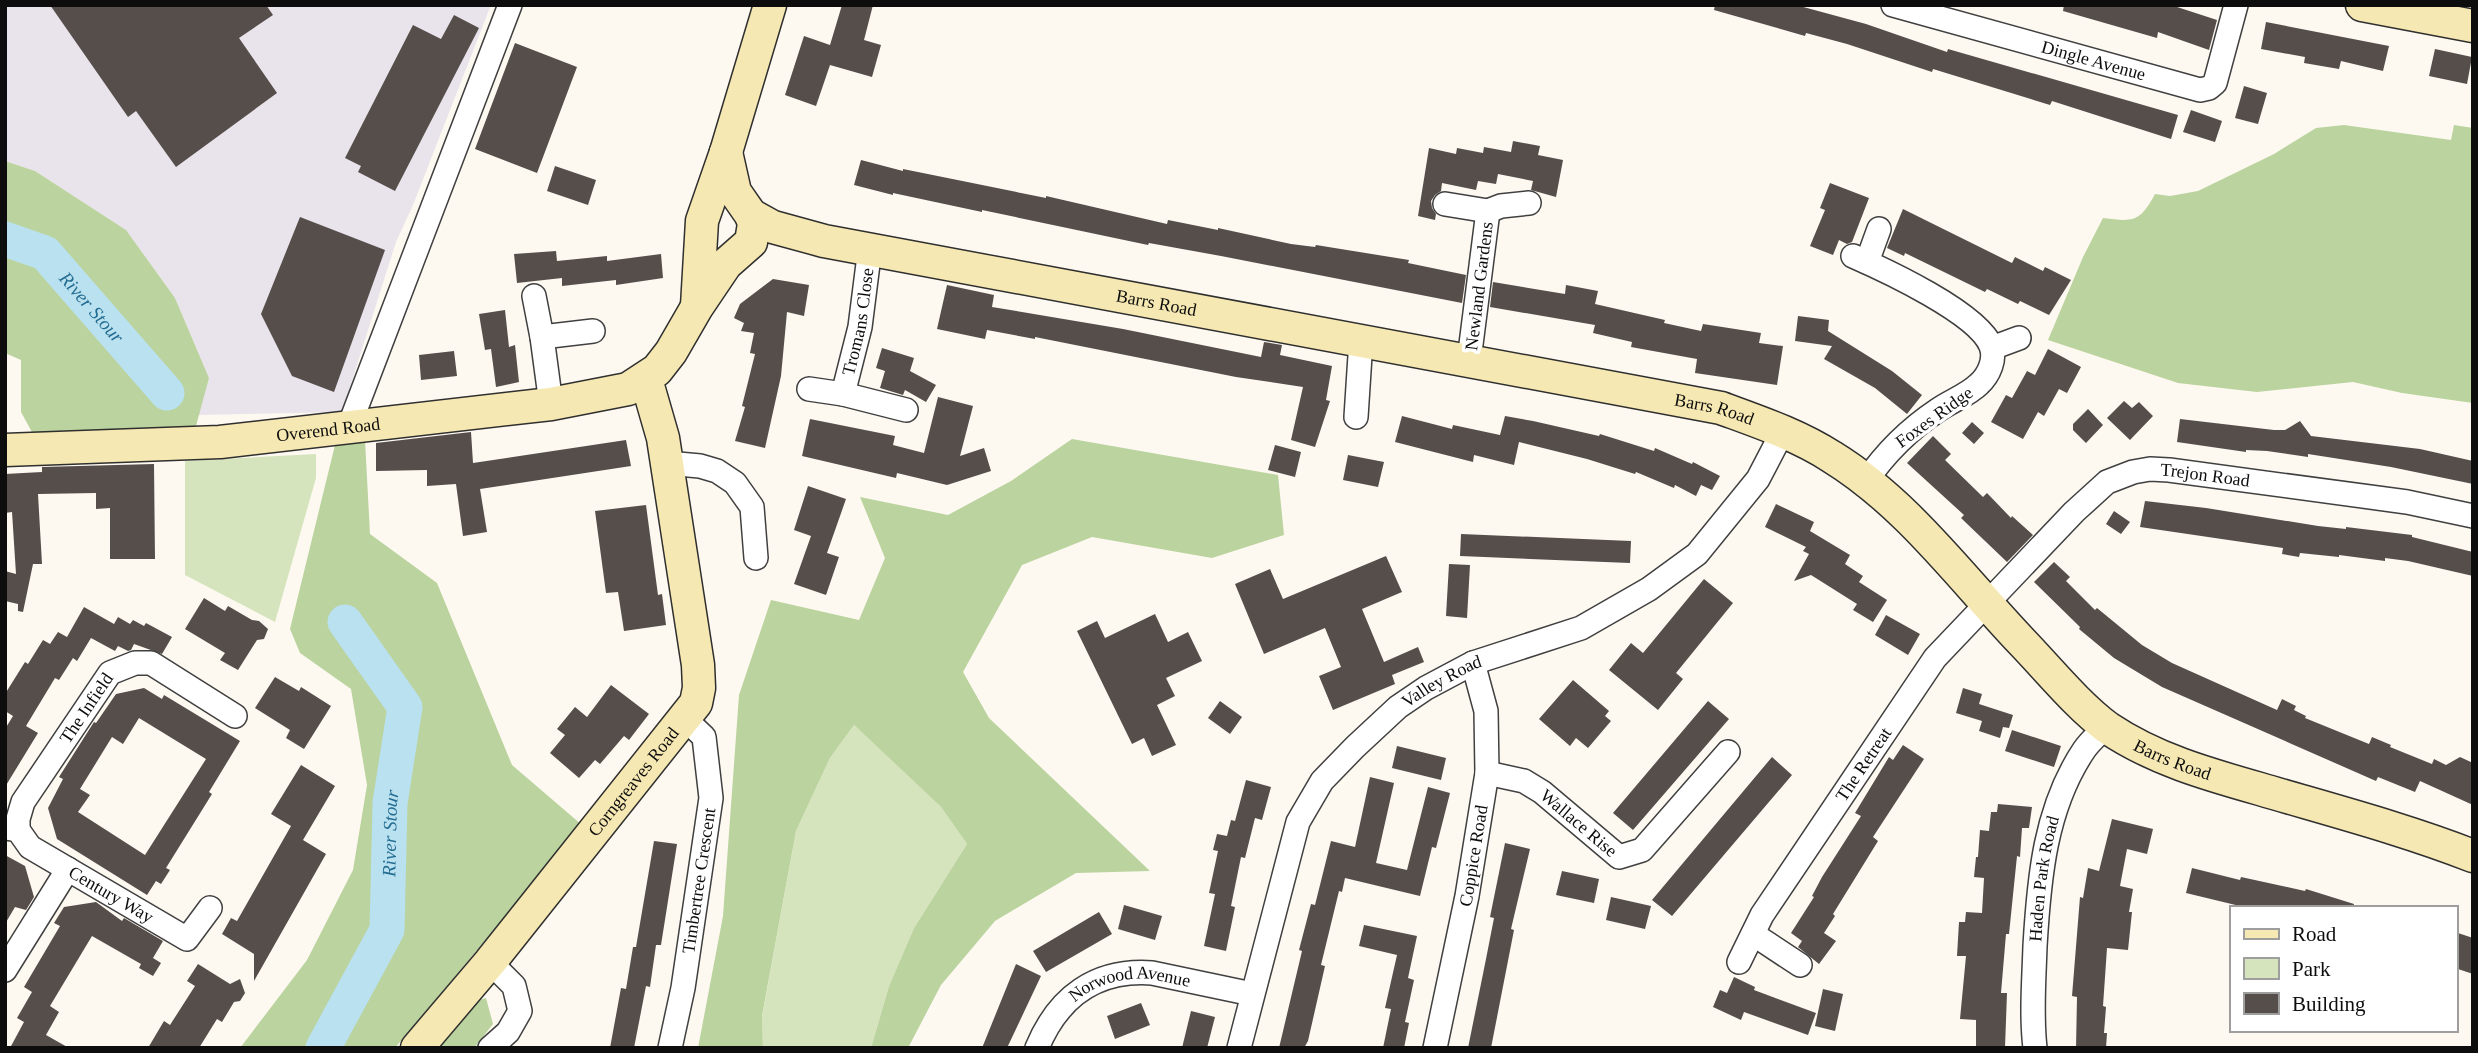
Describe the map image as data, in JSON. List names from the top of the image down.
{
  "streets": {
    "street": [
      "Dingle Avenue",
      "Newland Gardens",
      "Barrs Road",
      "Tromans Close",
      "Foxes Ridge",
      "Overend Road",
      "Trejon Road",
      "Valley Road",
      "The Infield",
      "The Retreat",
      "Corngreaves Road",
      "Wallace Rise",
      "Coppice Road",
      "Timbertree Crescent",
      "Haden Park Road",
      "Century Way",
      "Norwood Avenue"
    ]
  },
  "crossings": [
    ["Newland Gardens", "Barrs Road"],
    ["Barrs Road", "Tromans Close"],
    ["Barrs Road", "Foxes Ridge"],
    ["Barrs Road", "Trejon Road"],
    ["Barrs Road", "Valley Road"],
    ["Barrs Road", "The Retreat"],
    ["Barrs Road", "Haden Park Road"],
    ["Overend Road", "Corngreaves Road"],
    ["Trejon Road", "The Retreat"],
    ["Valley Road", "Coppice Road"],
    ["Valley Road", "Norwood Avenue"],
    ["The Infield", "Century Way"],
    ["Corngreaves Road", "Timbertree Crescent"],
    ["Wallace Rise", "Coppice Road"]
  ],
  "water": ["River Stour"],
  "legend": ["Road", "Park", "Building"]
}
